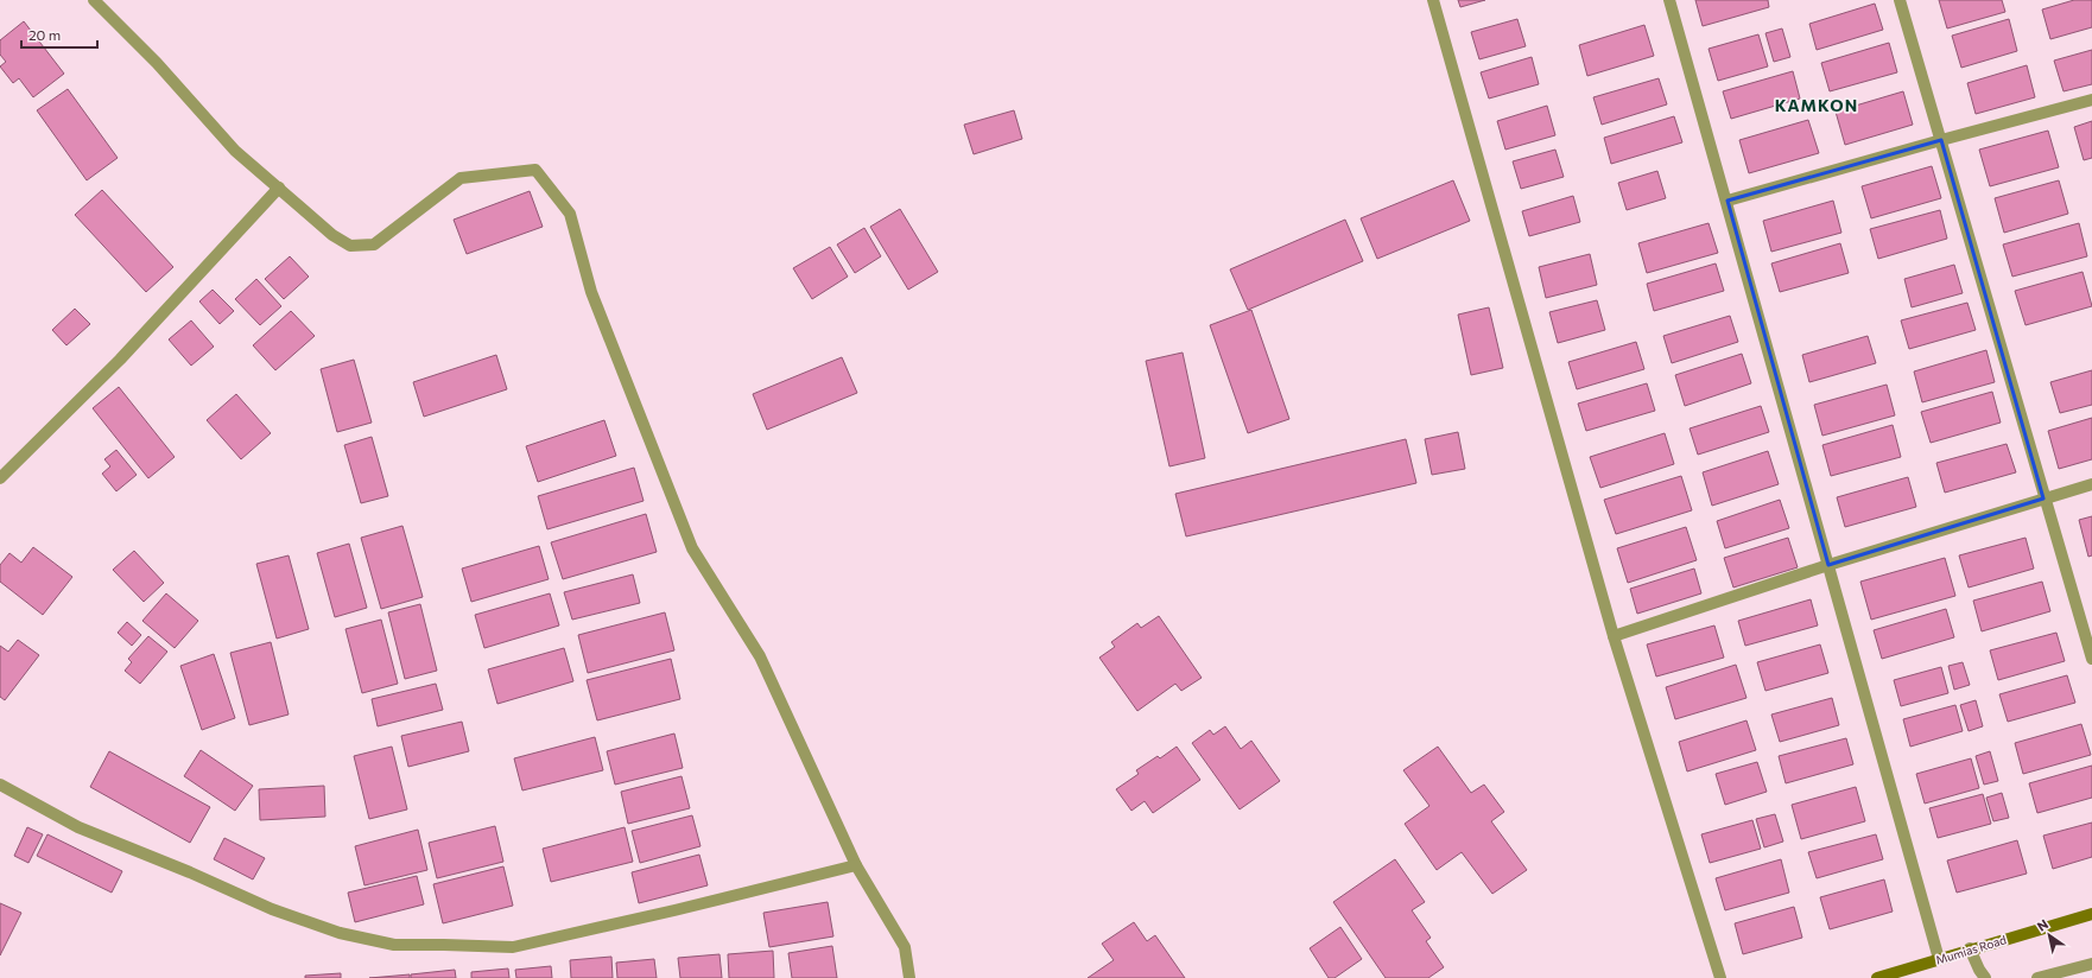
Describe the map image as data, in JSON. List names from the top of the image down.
{
  "streets": {
    "street": ["Mumias Road"]
  },
  "districts": ["KAMKON"],
  "scale_bar": "20 m",
  "north": "top left"
}
